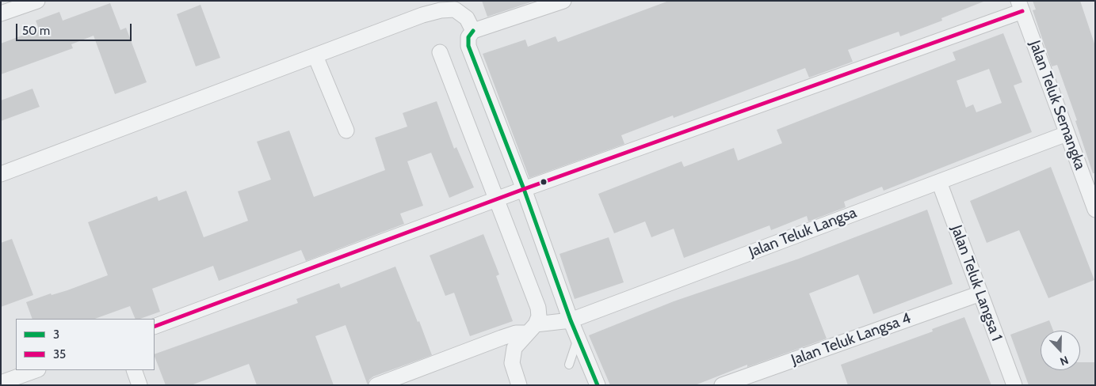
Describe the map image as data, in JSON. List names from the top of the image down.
{
  "streets": {
    "street": [
      "Jalan Teluk Semangka",
      "Jalan Teluk Langsa",
      "Jalan Teluk Langsa 1",
      "Jalan Teluk Langsa 4"
    ]
  },
  "crossings": [
    ["Jalan Teluk Semangka", "Jalan Teluk Langsa"],
    ["Jalan Teluk Langsa", "Jalan Teluk Langsa 1"],
    ["Jalan Teluk Langsa 1", "Jalan Teluk Langsa 4"]
  ],
  "lines": ["transit line 35", "transit line 3"],
  "legend": ["3", "35"],
  "scale_bar": "50 m",
  "north": "bottom"
}
